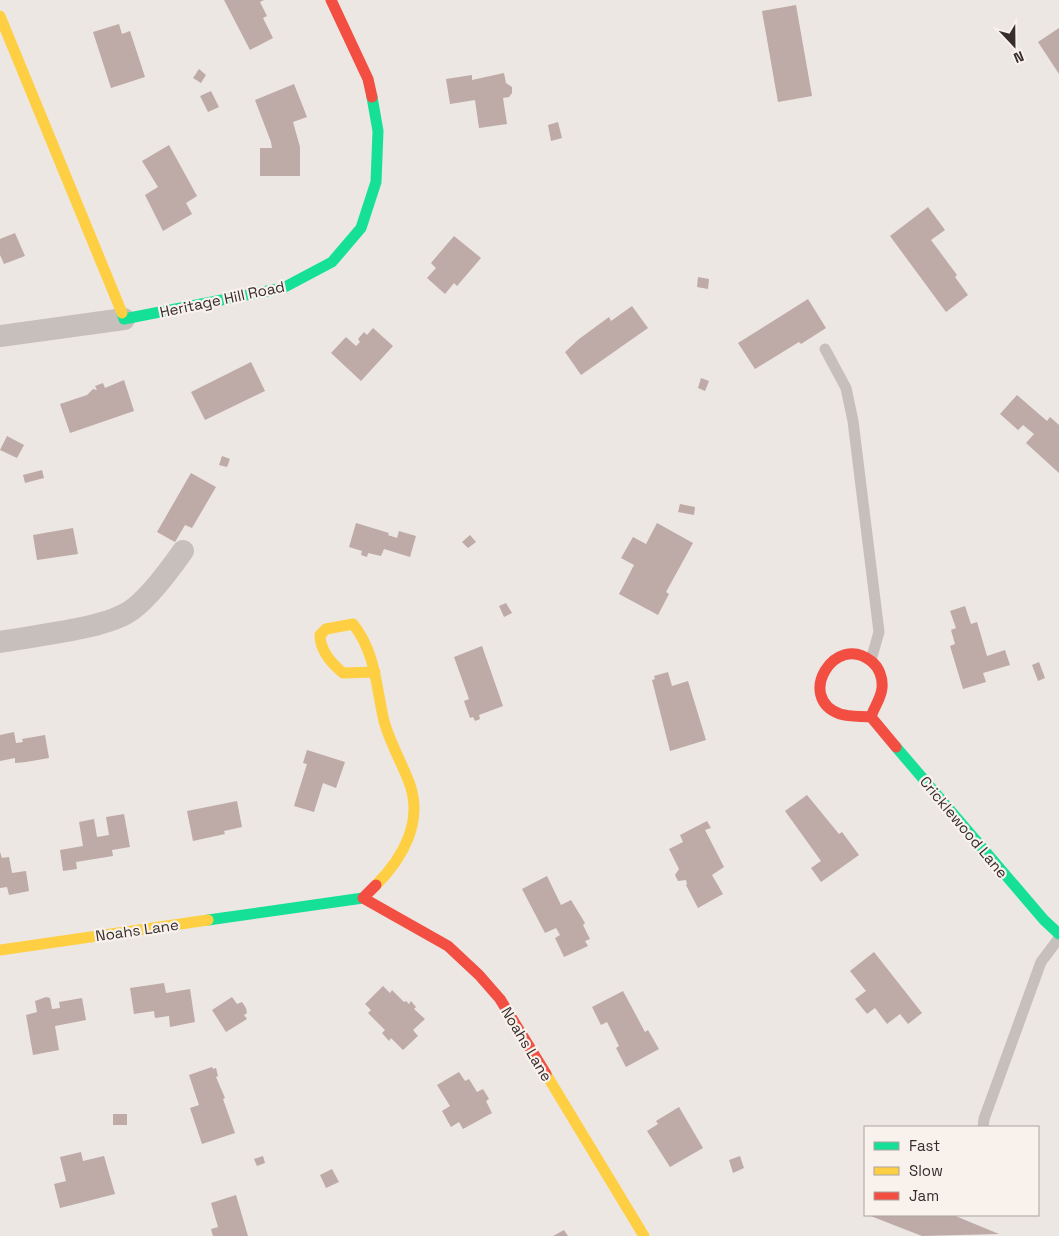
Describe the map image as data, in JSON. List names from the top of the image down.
{
  "streets": {
    "street": ["Heritage Hill Road", "Cricklewood Lane", "Noahs Lane"]
  },
  "legend": ["Fast", "Slow", "Jam"],
  "north": "bottom"
}
